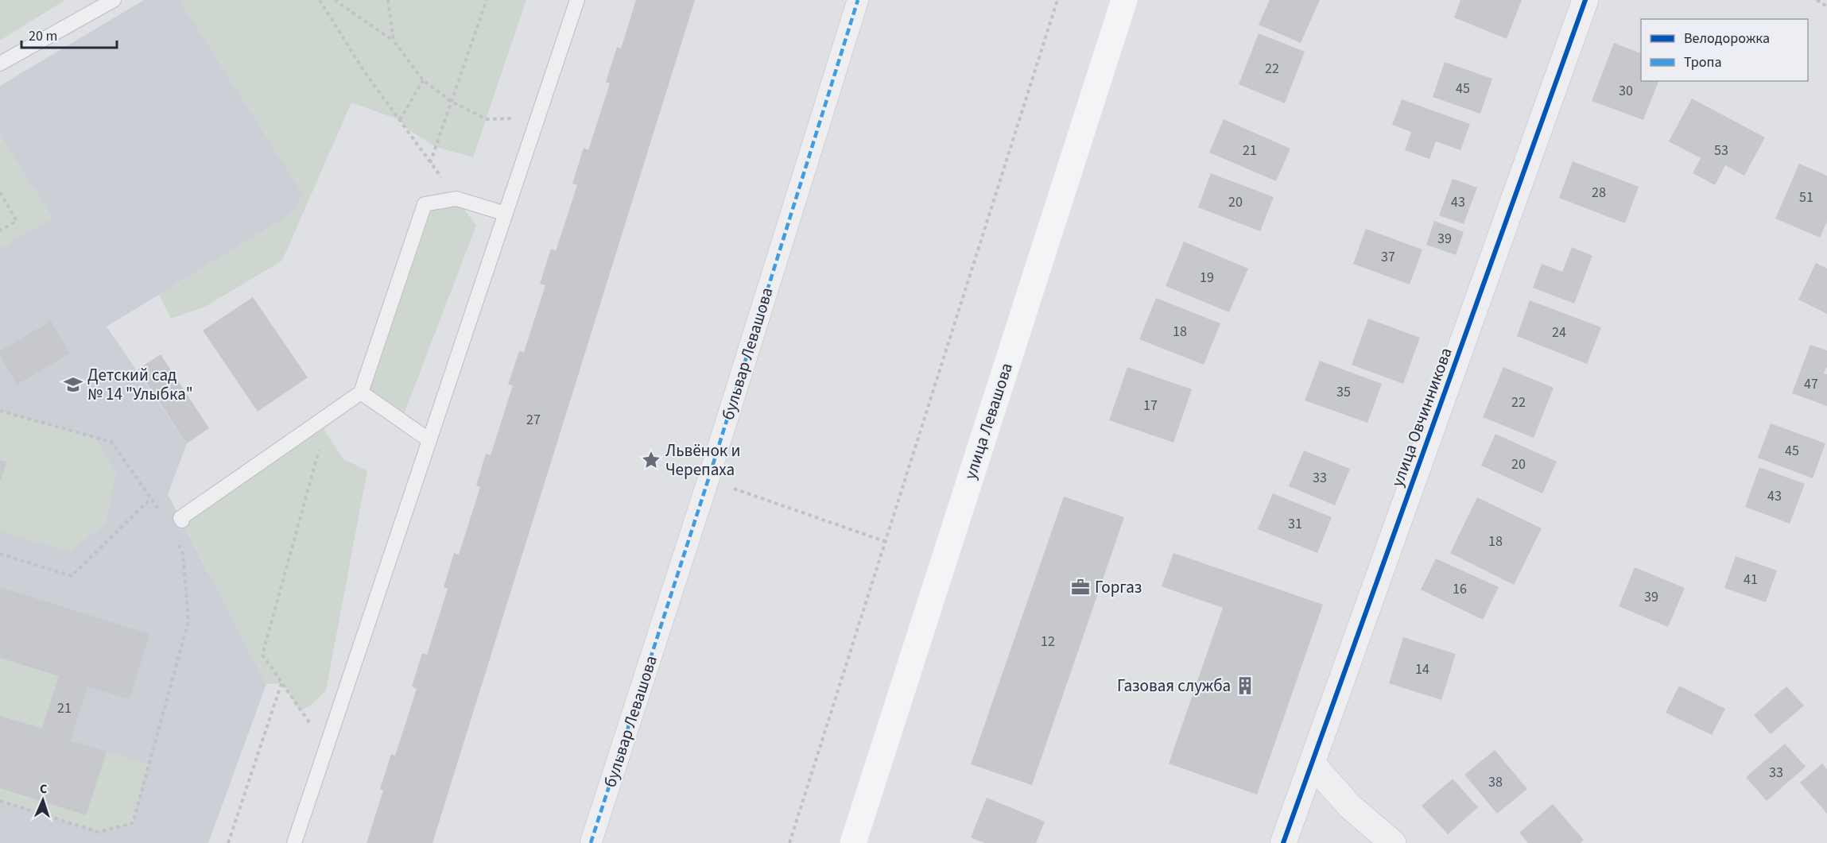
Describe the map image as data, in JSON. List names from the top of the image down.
{
  "streets": {
    "main road": ["улица Левашова"],
    "street": ["бульвар Левашова", "улица Овчинникова"]
  },
  "places": {
    "school or university": ["Детский сад № 14 \"Улыбка\""],
    "place": ["Львёнок и Черепаха"],
    "office": ["Горгаз"],
    "building": ["Газовая служба"]
  },
  "house_numbers": [
    "22",
    "45",
    "30",
    "21",
    "53",
    "28",
    "51",
    "20",
    "43",
    "39",
    "37",
    "19",
    "18",
    "24",
    "47",
    "35",
    "22",
    "17",
    "27",
    "45",
    "20",
    "33",
    "43",
    "31",
    "18",
    "41",
    "16",
    "39",
    "12",
    "14",
    "21",
    "33",
    "38"
  ],
  "legend": ["Велодорожка", "Тропа"],
  "scale_bar": "20 m",
  "north": "top"
}
